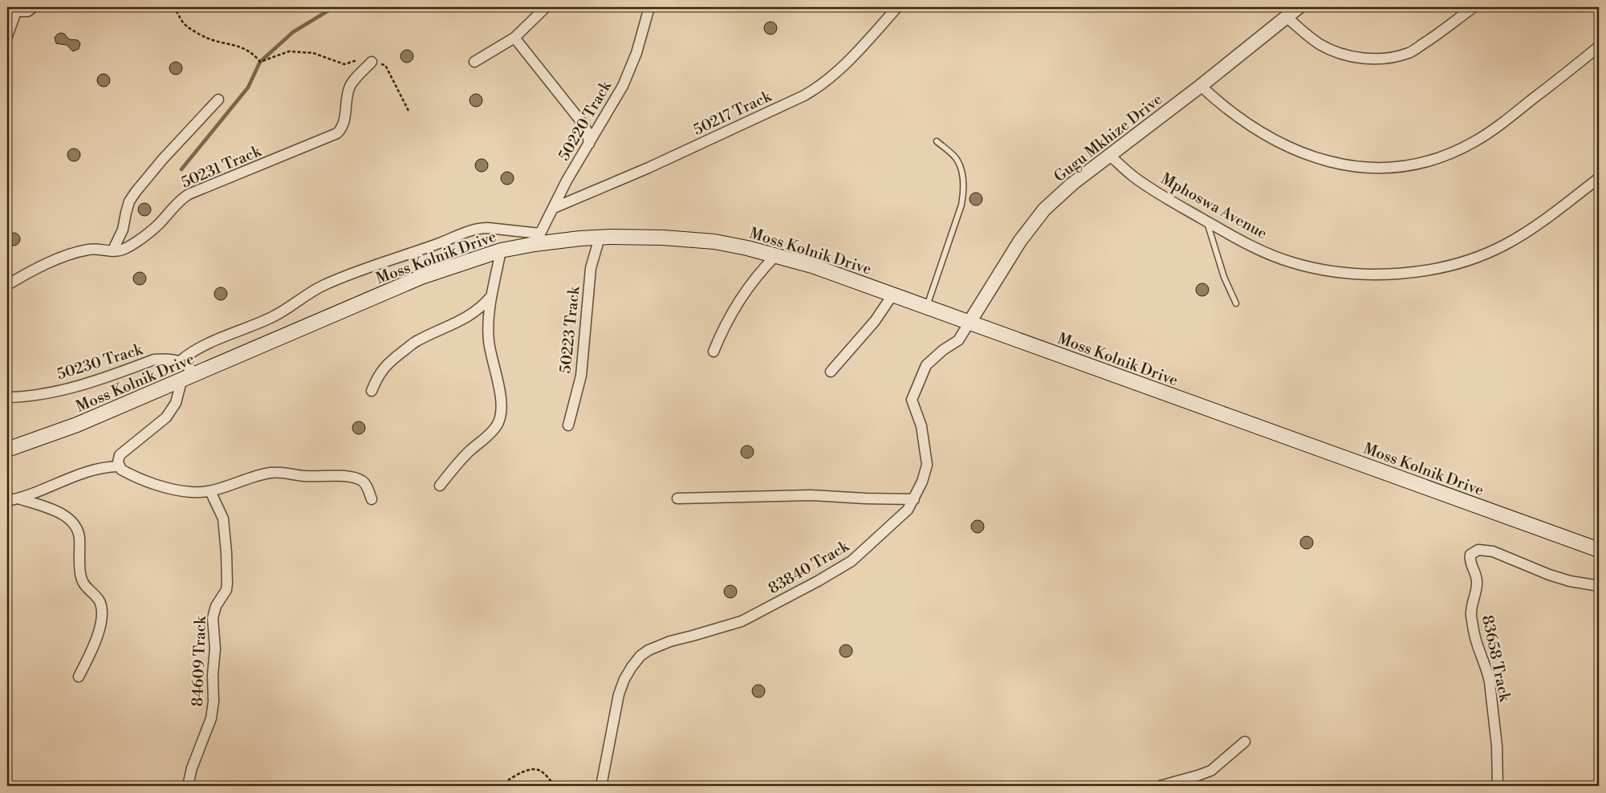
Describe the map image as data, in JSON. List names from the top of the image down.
{
  "streets": {
    "main road": ["Moss Kolnik Drive"],
    "street": [
      "50217 Track",
      "50220 Track",
      "Gugu Mkhize Drive",
      "50231 Track",
      "Mphoswa Avenue",
      "50223 Track",
      "50230 Track",
      "83840 Track",
      "83658 Track",
      "84609 Track"
    ]
  },
  "crossings": [
    ["50217 Track", "50220 Track"],
    ["50220 Track", "Moss Kolnik Drive"],
    ["Gugu Mkhize Drive", "Mphoswa Avenue"],
    ["Gugu Mkhize Drive", "Moss Kolnik Drive"],
    ["Gugu Mkhize Drive", "83840 Track"],
    ["Moss Kolnik Drive", "50223 Track"],
    ["Moss Kolnik Drive", "83840 Track"]
  ]
}
